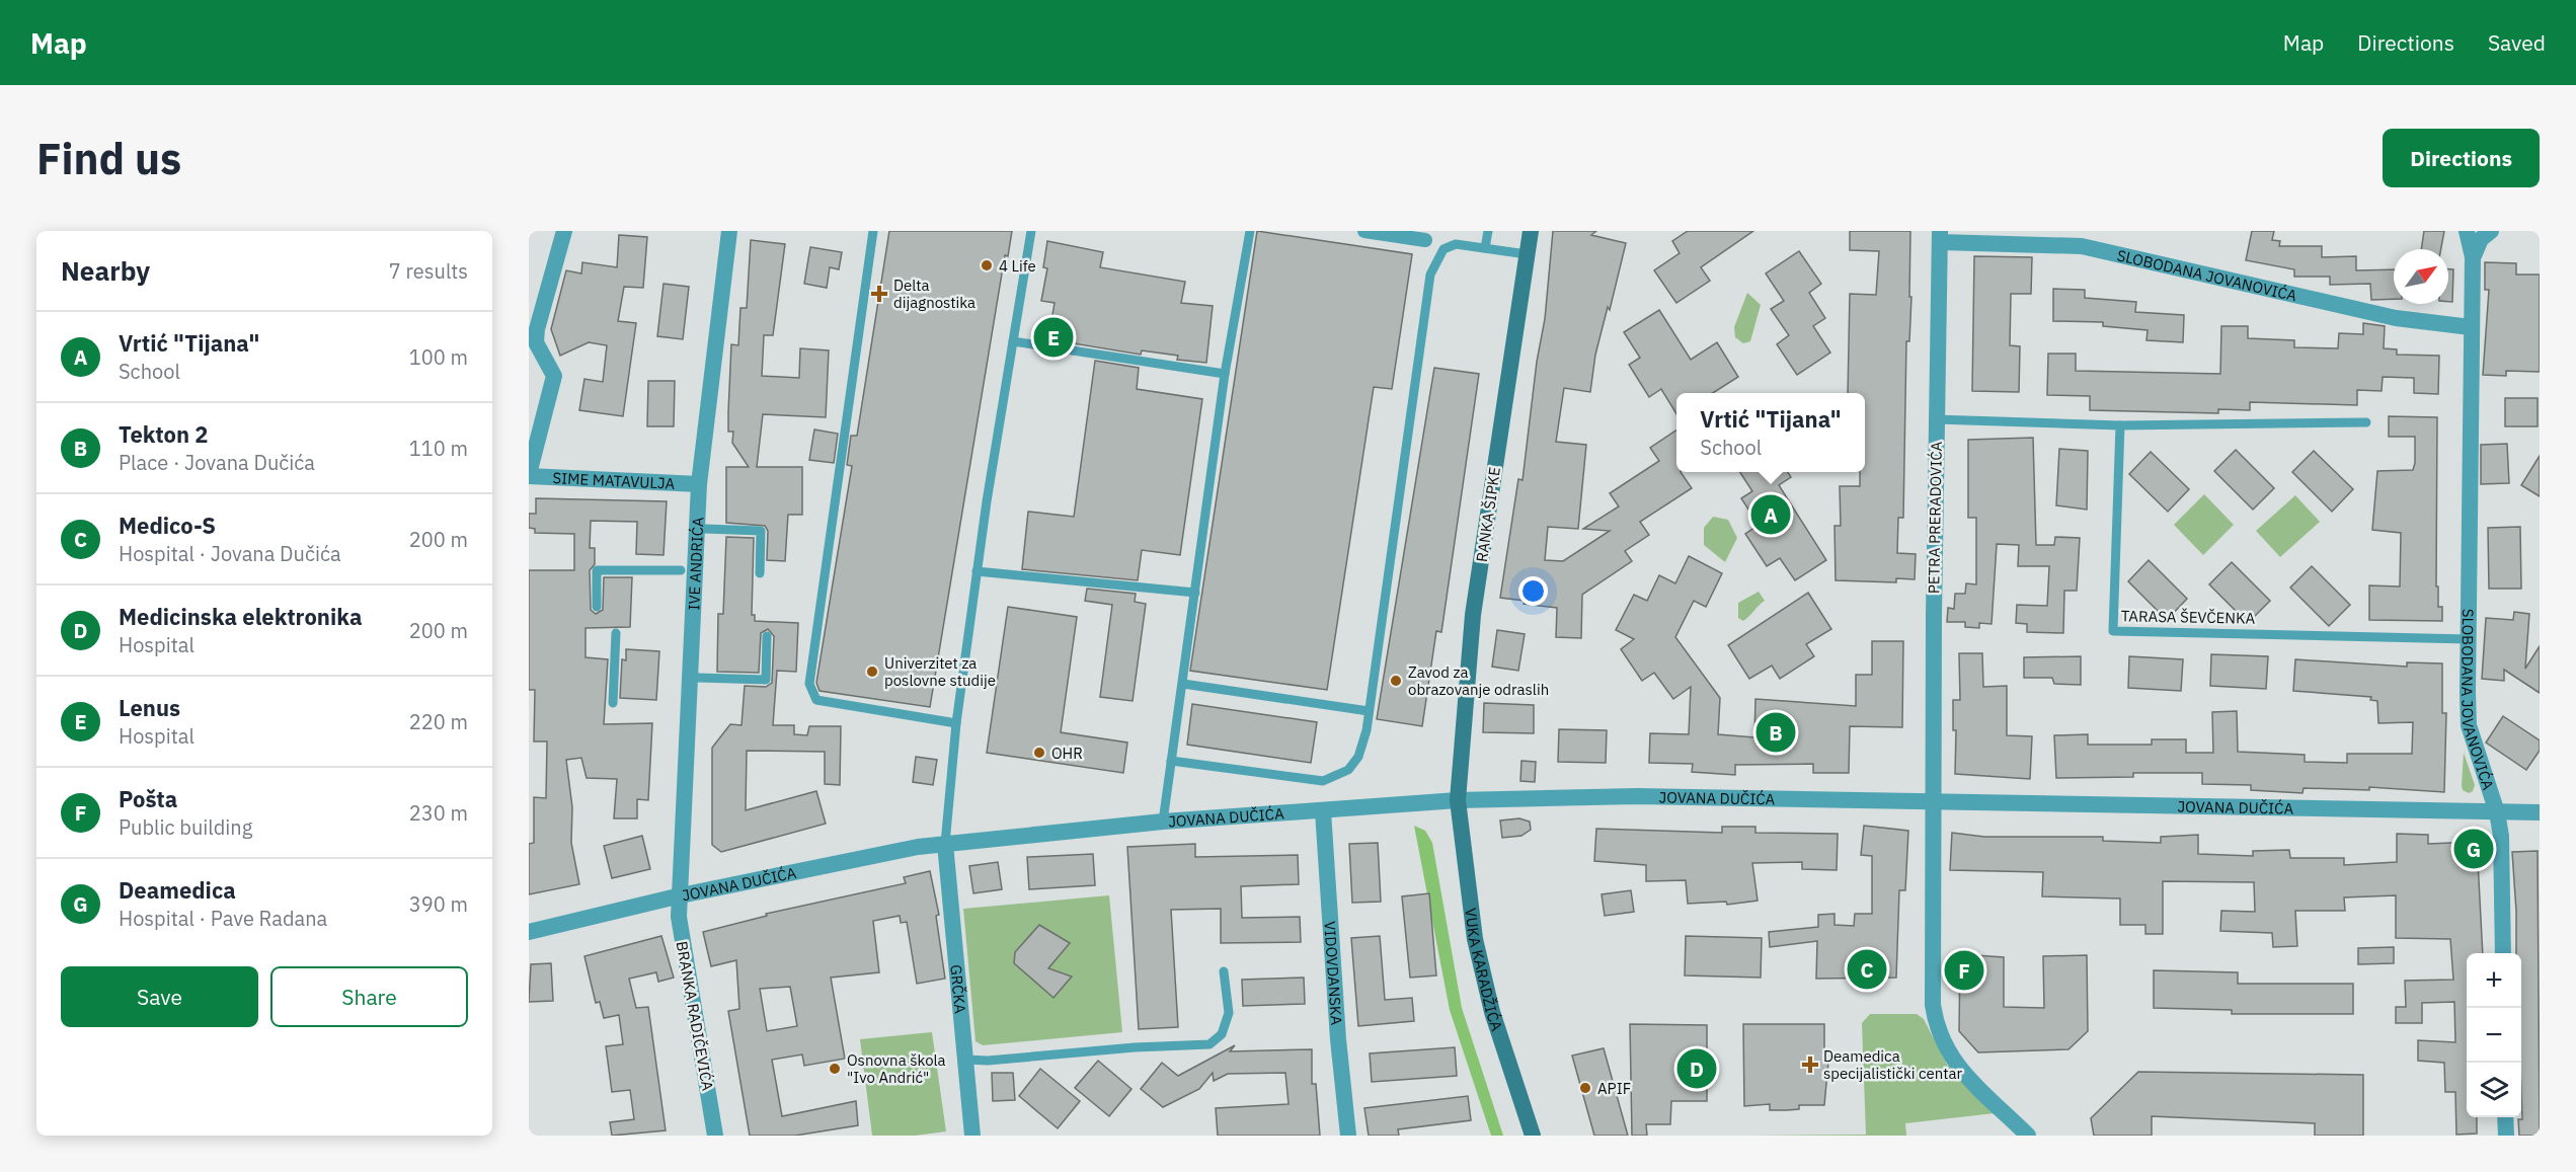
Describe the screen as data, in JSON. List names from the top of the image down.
{
  "streets": {
    "main road": ["RANKA ŠIPKE", "VUKA KARADŽIĆA"],
    "street": [
      "SLOBODANA JOVANOVIĆA",
      "SIME MATAVULJA",
      "PETRA PRERADOVIĆA",
      "IVE ANDRIĆA",
      "JOVANA DUČIĆA",
      "VIDOVDANSKA",
      "GRČKA",
      "BRANKA RADIČEVIĆA"
    ],
    "lane": ["TARASA ŠEVČENKA"]
  },
  "crossings": [
    ["SLOBODANA JOVANOVIĆA", "PETRA PRERADOVIĆA"],
    ["SLOBODANA JOVANOVIĆA", "TARASA ŠEVČENKA"],
    ["SLOBODANA JOVANOVIĆA", "JOVANA DUČIĆA"],
    ["SIME MATAVULJA", "IVE ANDRIĆA"],
    ["RANKA ŠIPKE", "JOVANA DUČIĆA"],
    ["RANKA ŠIPKE", "VUKA KARADŽIĆA"],
    ["PETRA PRERADOVIĆA", "JOVANA DUČIĆA"],
    ["IVE ANDRIĆA", "JOVANA DUČIĆA"],
    ["IVE ANDRIĆA", "BRANKA RADIČEVIĆA"],
    ["JOVANA DUČIĆA", "VUKA KARADŽIĆA"],
    ["JOVANA DUČIĆA", "VIDOVDANSKA"],
    ["JOVANA DUČIĆA", "GRČKA"],
    ["JOVANA DUČIĆA", "BRANKA RADIČEVIĆA"]
  ],
  "places": {
    "other": [
      "4 Life",
      "Univerzitet za poslovne studije",
      "Zavod za obrazovanje odraslih",
      "OHR",
      "Osnovna škola \"Ivo Andrić\"",
      "APIF"
    ],
    "health": ["Delta dijagnostika", "Deamedica specijalistički centar"]
  },
  "north": "top right",
  "page": {
    "header": "Map",
    "nav": ["Map", "Directions", "Saved"],
    "buttons": [
      "Directions",
      ["Save", "Share"]
    ],
    "title": "Find us",
    "heading": ["Nearby", "7 results"],
    "list": [
      {
        "mark": "A",
        "name": "Vrtić \"Tijana\"",
        "note": "School",
        "value": "100 m"
      },
      {
        "mark": "B",
        "name": "Tekton 2",
        "note": "Place · Jovana Dučića",
        "value": "110 m"
      },
      {
        "mark": "C",
        "name": "Medico-S",
        "note": "Hospital · Jovana Dučića",
        "value": "200 m"
      },
      {
        "mark": "D",
        "name": "Medicinska elektronika",
        "note": "Hospital",
        "value": "200 m"
      },
      {
        "mark": "E",
        "name": "Lenus",
        "note": "Hospital",
        "value": "220 m"
      },
      {
        "mark": "F",
        "name": "Pošta",
        "note": "Public building",
        "value": "230 m"
      },
      {
        "mark": "G",
        "name": "Deamedica",
        "note": "Hospital · Pave Radana",
        "value": "390 m"
      }
    ],
    "pins": [
      "E",
      "A",
      "B",
      "G",
      "C",
      "F",
      "D"
    ],
    "popup": ["Vrtić \"Tijana\"", "School"],
    "map_buttons": ["+", "−"]
  }
}
